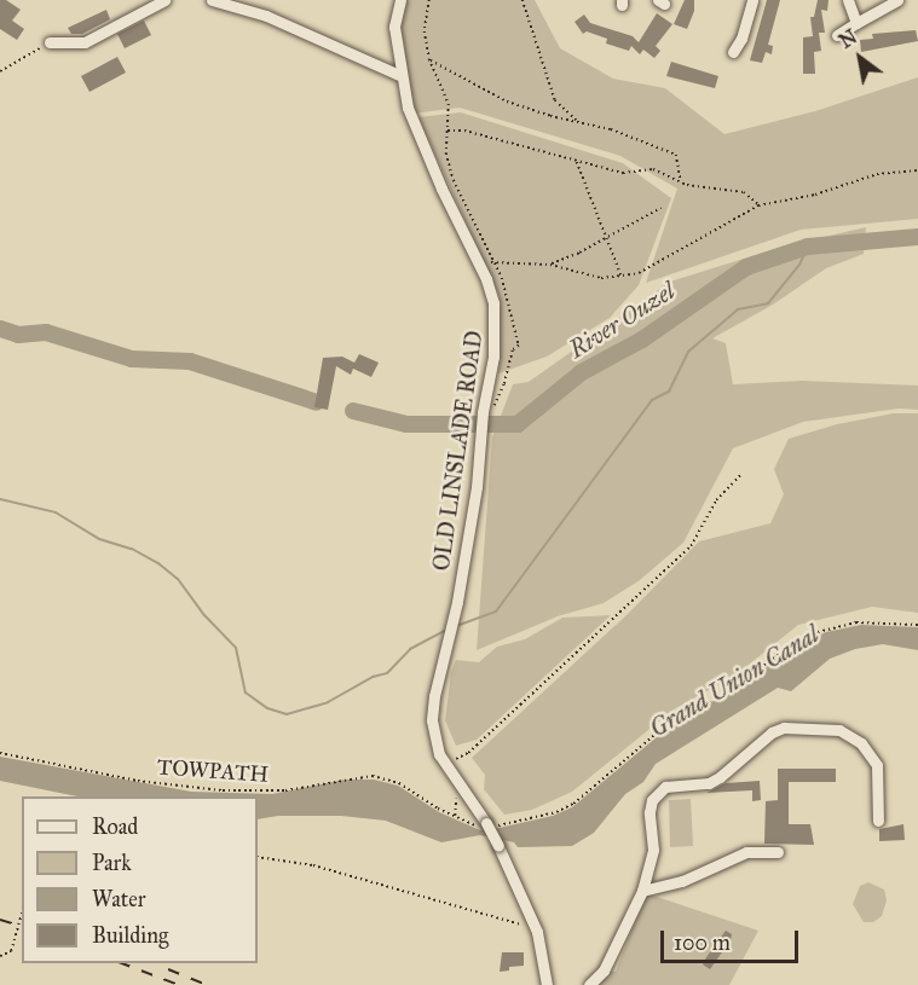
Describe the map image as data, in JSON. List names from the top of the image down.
{
  "streets": {
    "street": ["OLD LINSLADE ROAD"],
    "path": ["TOWPATH"]
  },
  "crossings": [
    ["OLD LINSLADE ROAD", "TOWPATH"]
  ],
  "water": ["River Ouzel", "Grand Union Canal"],
  "legend": [
    "Road",
    "Park",
    "Water",
    "Building"
  ],
  "scale_bar": "100 m",
  "north": "top left"
}
